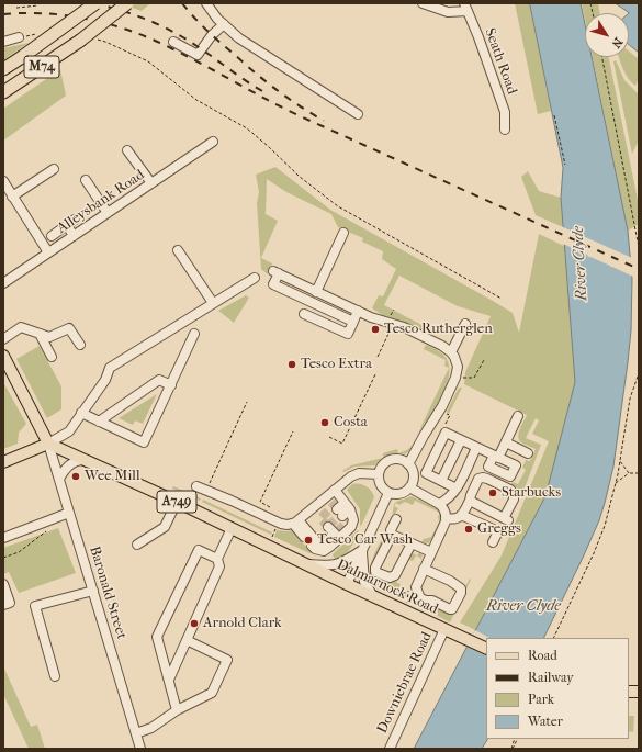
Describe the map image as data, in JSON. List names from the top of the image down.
{
  "streets": {
    "highway": ["M74"],
    "main road": ["A749", "Dalmarnock Road"],
    "street": [
      "Seath Road",
      "Alleysbank Road",
      "Baronald Street",
      "Downiebrae Road"
    ]
  },
  "crossings": [
    ["A749", "Dalmarnock Road"],
    ["A749", "Downiebrae Road"],
    ["Dalmarnock Road", "Baronald Street"],
    ["Dalmarnock Road", "Downiebrae Road"]
  ],
  "water": ["River Clyde"],
  "places": [
    "Tesco Rutherglen",
    "Tesco Extra",
    "Costa",
    "Wee Mill",
    "Starbucks",
    "Greggs",
    "Tesco Car Wash",
    "Arnold Clark"
  ],
  "legend": [
    "Road",
    "Railway",
    "Park",
    "Water"
  ],
  "north": "bottom right"
}
